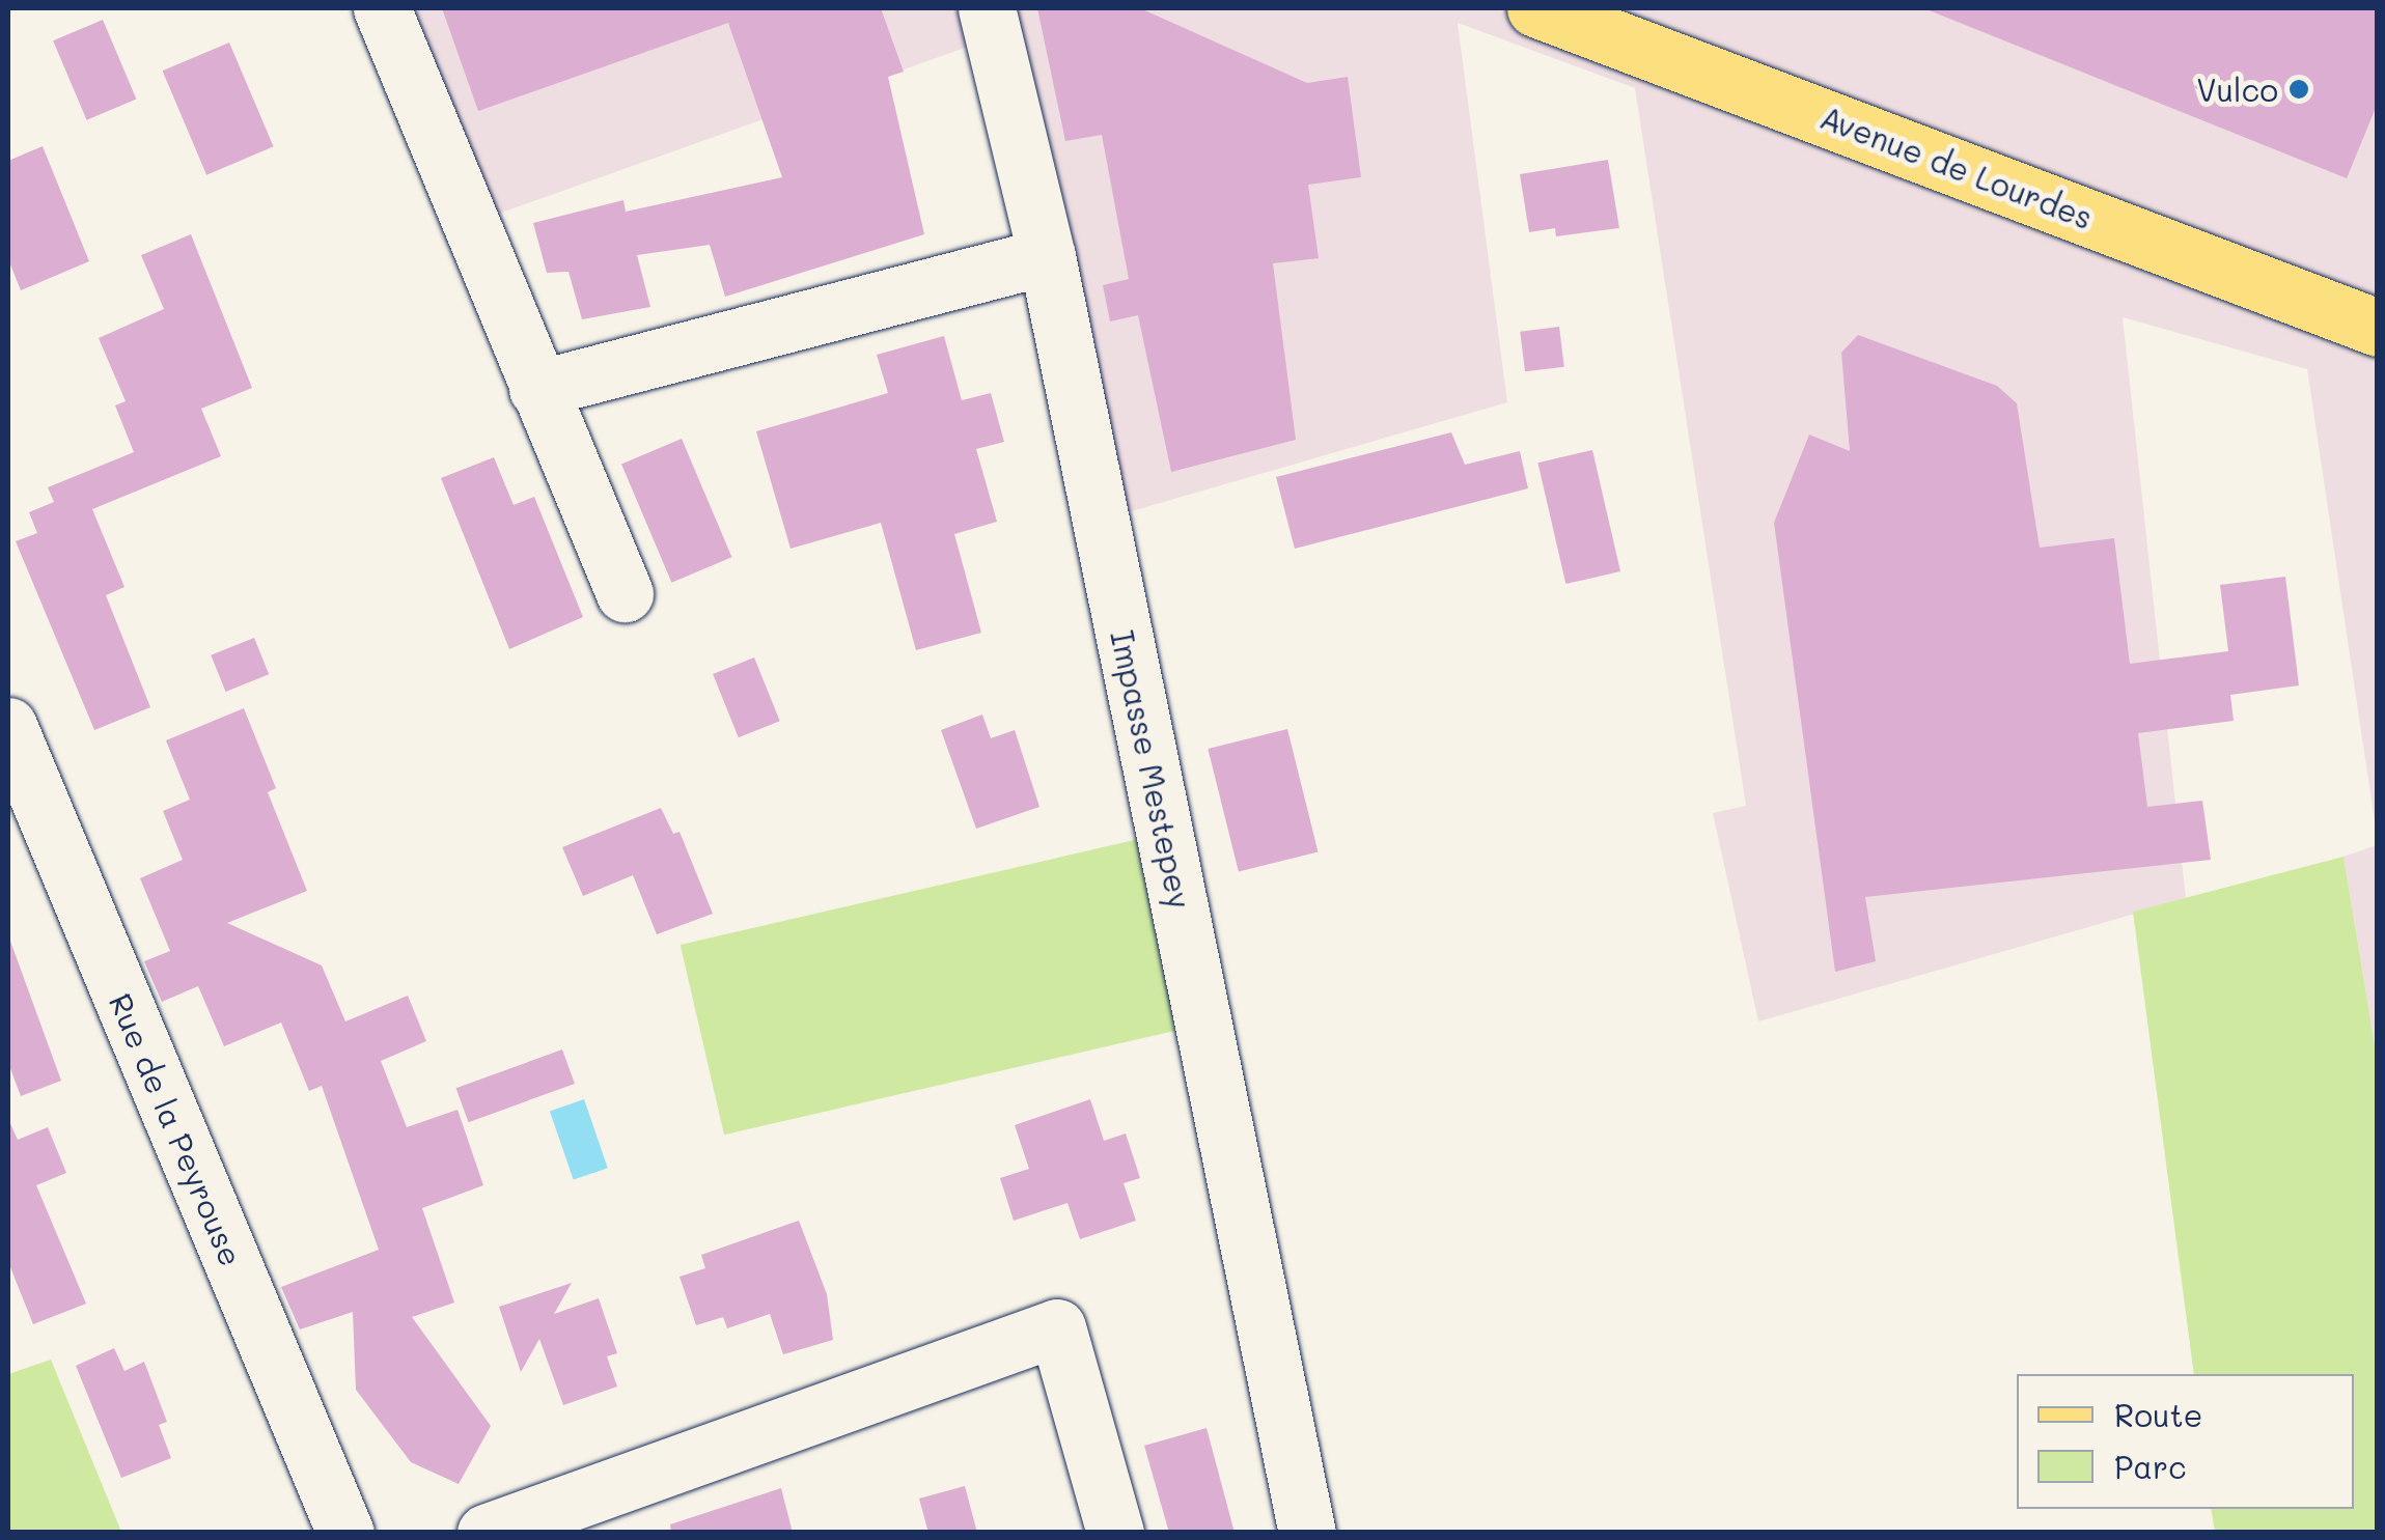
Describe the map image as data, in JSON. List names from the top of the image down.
{
  "streets": {
    "main road": ["Avenue de Lourdes"],
    "street": ["Impasse Mestepey", "Rue de la Peyrouse"]
  },
  "places": ["Vulco"],
  "legend": ["Route", "Parc"]
}
